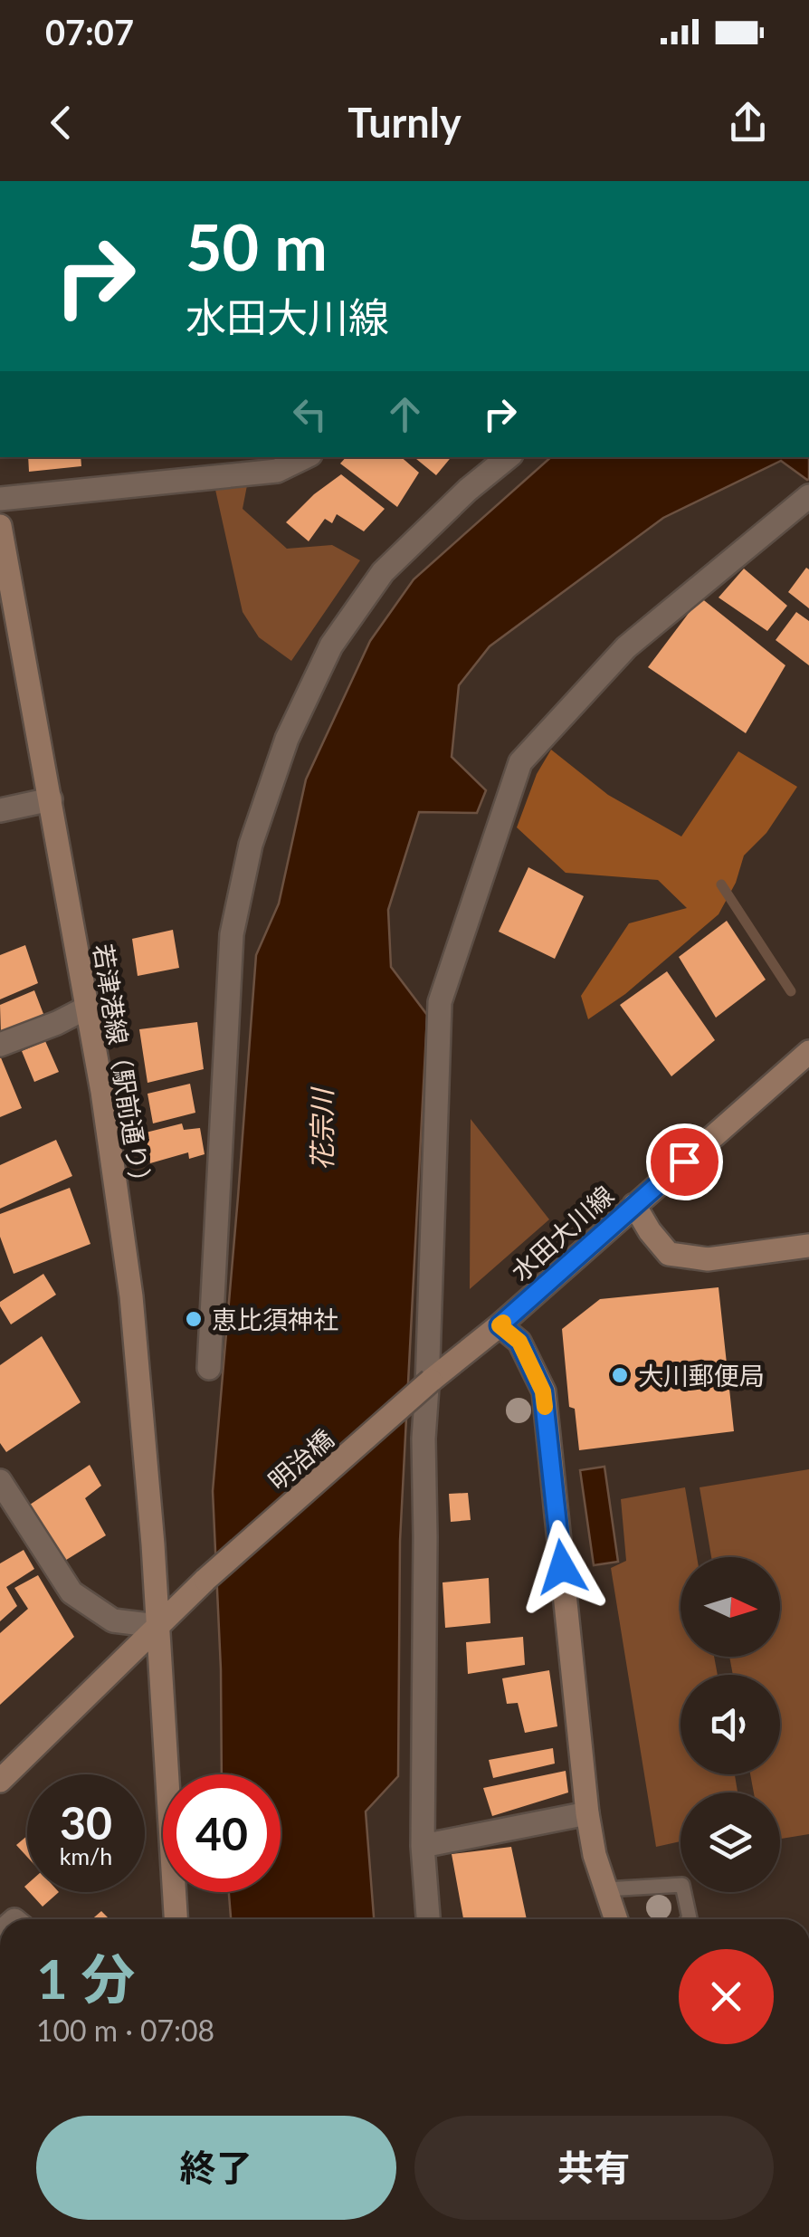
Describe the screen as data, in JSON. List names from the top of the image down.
{
  "streets": {
    "main road": ["若津港線（駅前通り）", "水田大川線", "明治橋"]
  },
  "crossings": [
    ["若津港線（駅前通り）", "明治橋"],
    ["水田大川線", "明治橋"]
  ],
  "water": ["花宗川"],
  "places": ["恵比須神社", "大川郵便局"],
  "north": "right",
  "page": {
    "status": "07:07",
    "header": "Turnly",
    "turn": ["50 m", "水田大川線"],
    "speed": "30 km/h",
    "limit": "40",
    "heading": ["1 分", "100 m · 07:08"],
    "buttons": ["終了", "共有"]
  }
}
